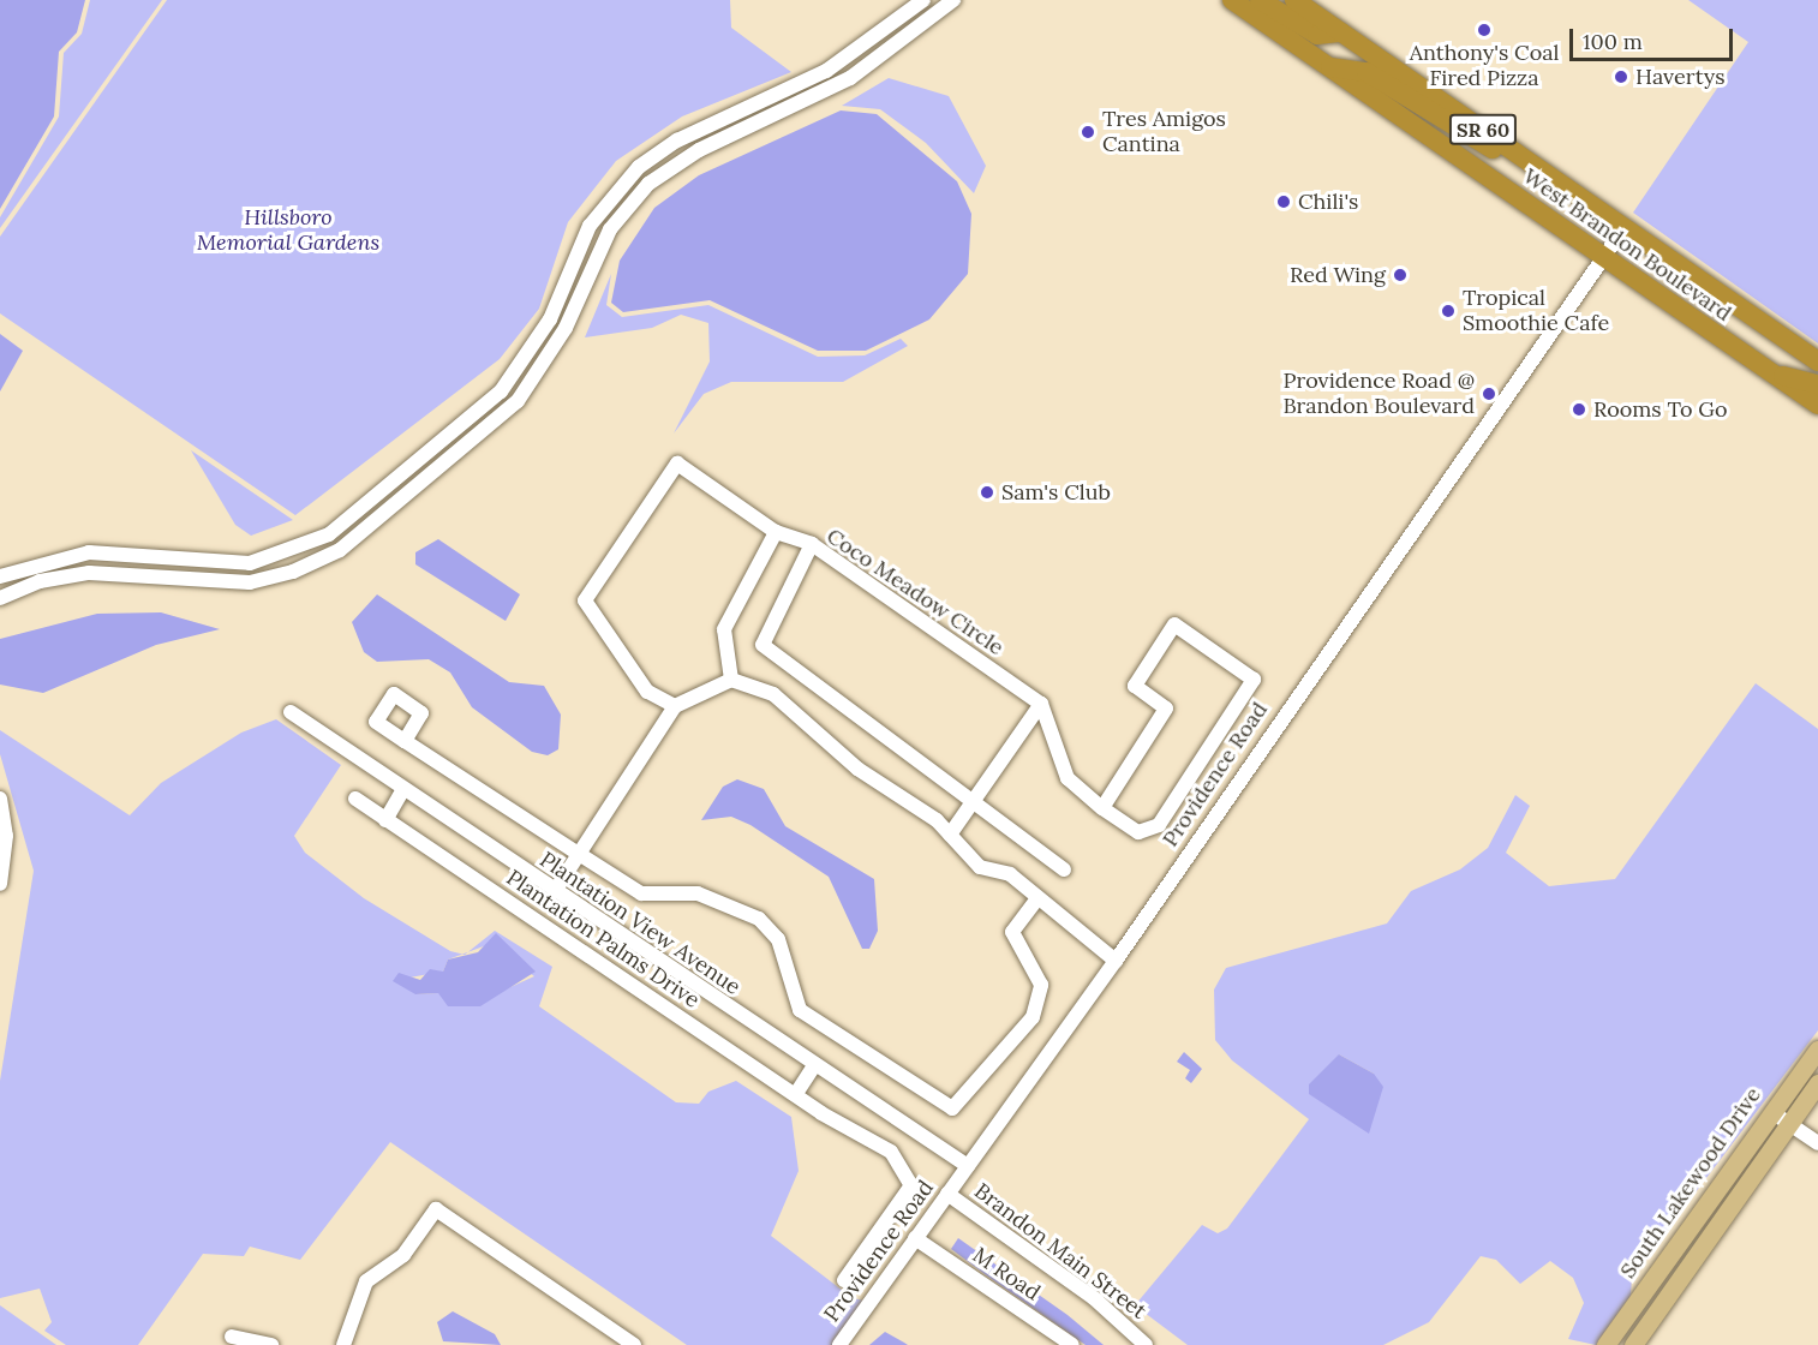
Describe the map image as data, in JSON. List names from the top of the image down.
{
  "streets": {
    "highway": ["SR 60", "West Brandon Boulevard"],
    "main road": ["South Lakewood Drive"],
    "street": [
      "Coco Meadow Circle",
      "Providence Road",
      "Plantation View Avenue",
      "Plantation Palms Drive",
      "Brandon Main Street",
      "M Road"
    ]
  },
  "crossings": [
    ["West Brandon Boulevard", "Providence Road"],
    ["Providence Road", "Plantation View Avenue"],
    ["Providence Road", "Brandon Main Street"],
    ["Providence Road", "M Road"]
  ],
  "parks": ["Hillsboro Memorial Gardens"],
  "places": [
    "Anthony's Coal Fired Pizza",
    "Havertys",
    "Tres Amigos Cantina",
    "Chili's",
    "Red Wing",
    "Tropical Smoothie Cafe",
    "Providence Road @ Brandon Boulevard",
    "Rooms To Go",
    "Sam's Club"
  ],
  "scale_bar": "100 m"
}
